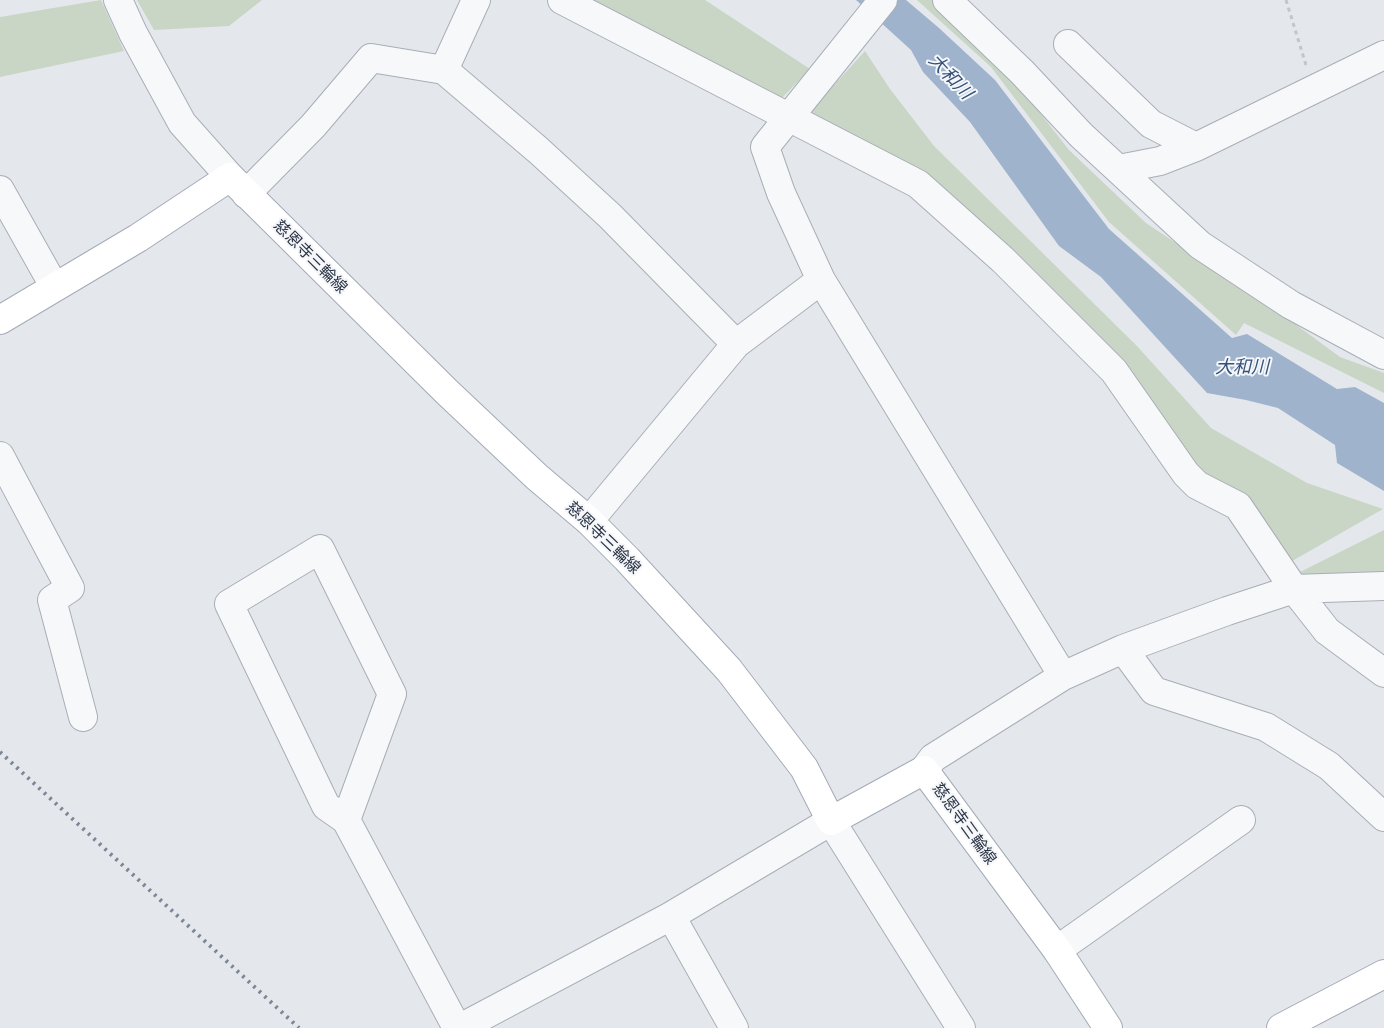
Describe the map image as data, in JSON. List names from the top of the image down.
{
  "streets": {
    "main road": ["慈恩寺三輪線"]
  },
  "water": ["大和川"]
}
